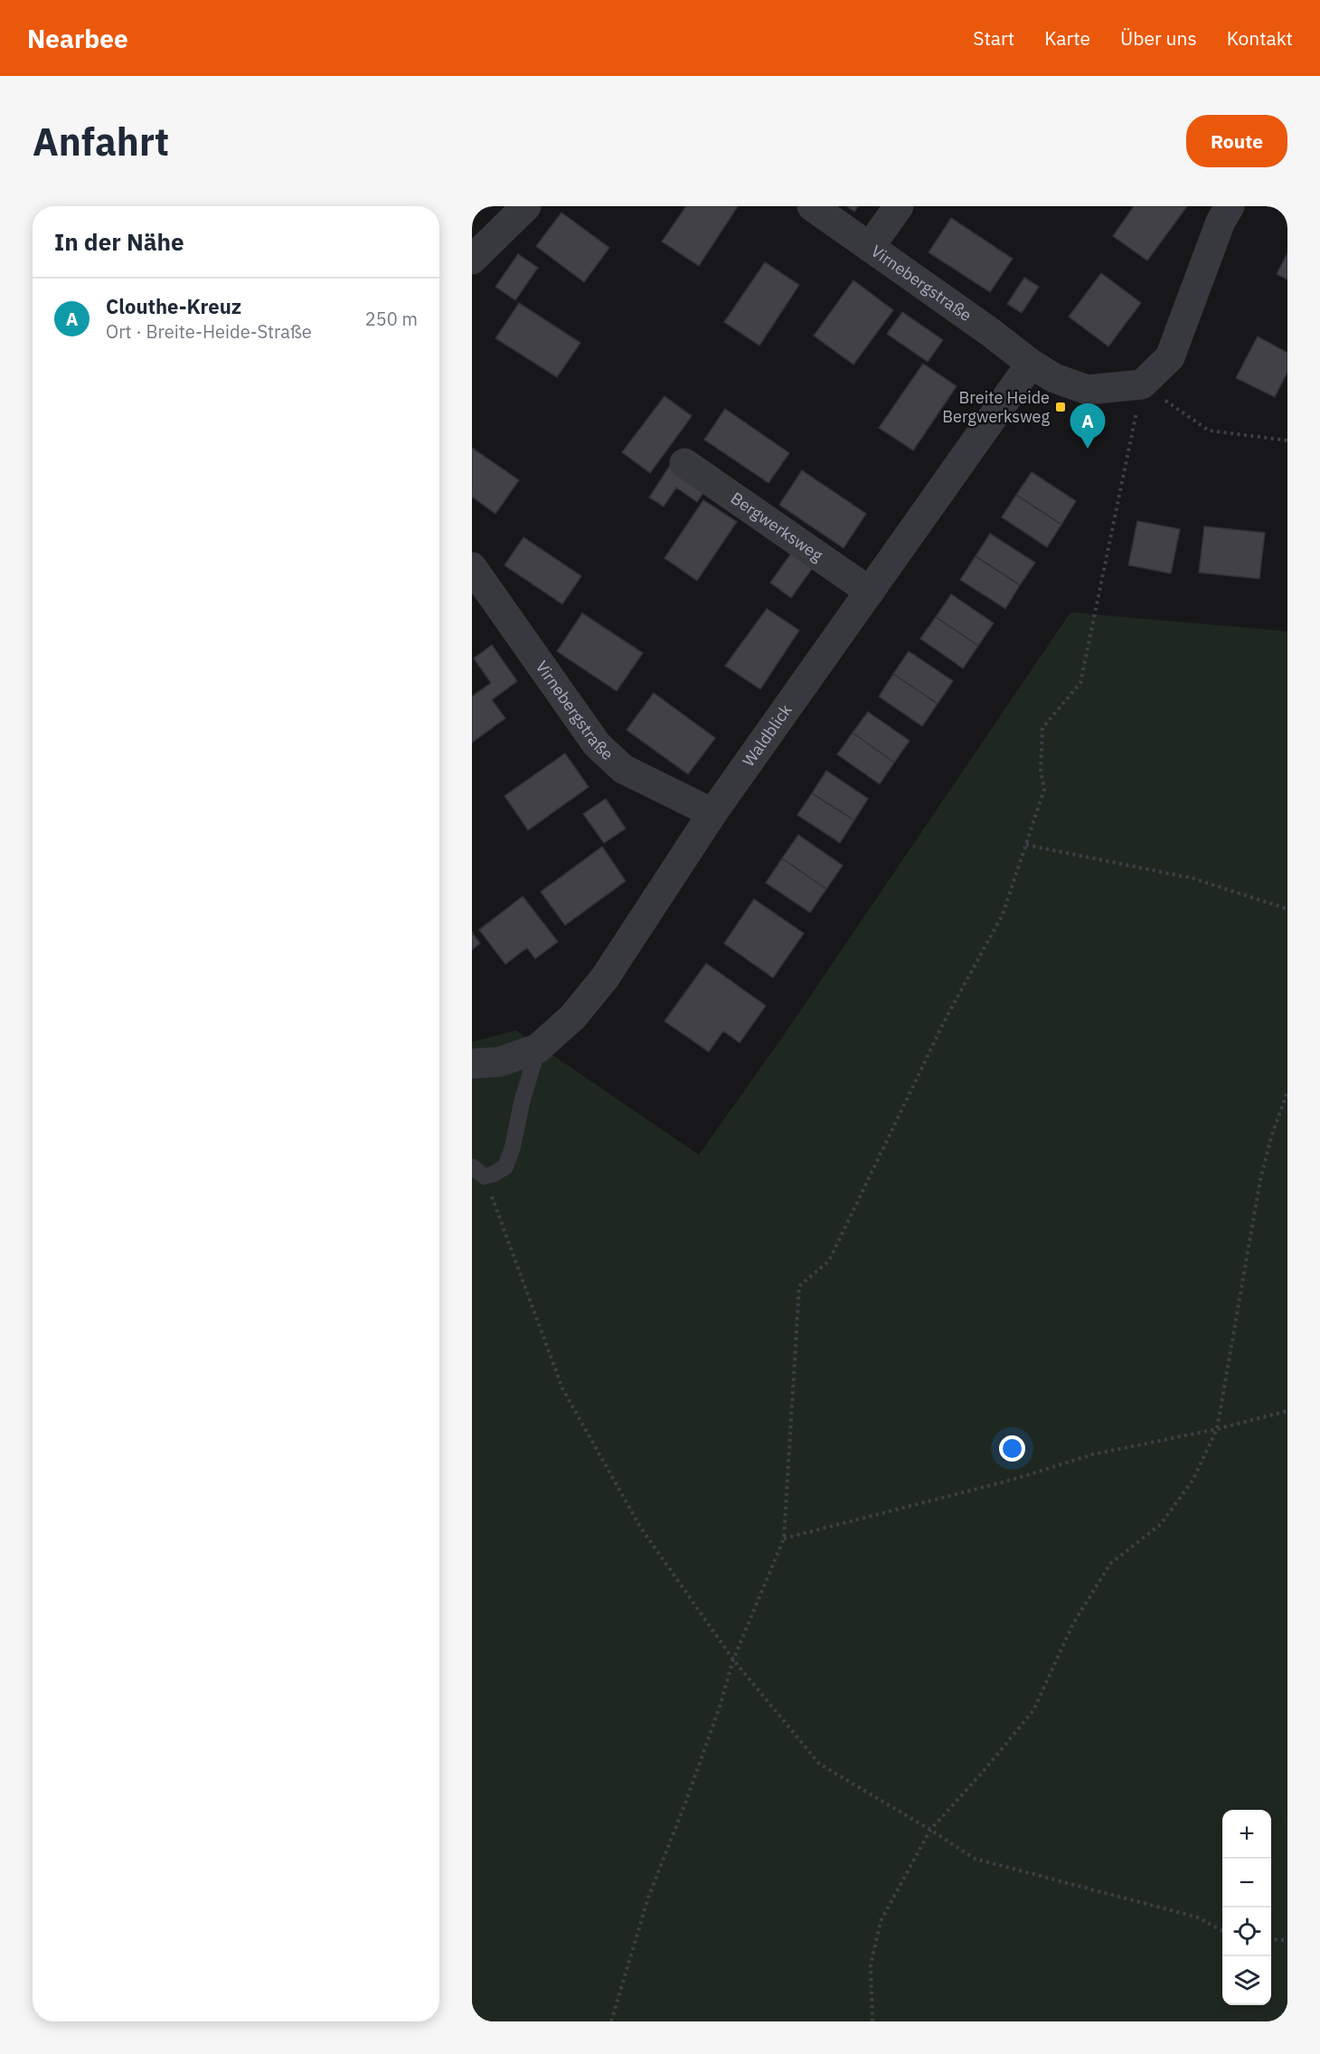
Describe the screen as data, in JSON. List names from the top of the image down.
{
  "streets": {
    "street": ["Virnebergstraße", "Bergwerksweg", "Waldblick"]
  },
  "crossings": [
    ["Virnebergstraße", "Waldblick"],
    ["Bergwerksweg", "Waldblick"]
  ],
  "places": {
    "transit": ["Breite Heide Bergwerksweg"]
  },
  "page": {
    "header": "Nearbee",
    "nav": [
      "Start",
      "Karte",
      "Über uns",
      "Kontakt"
    ],
    "buttons": "Route",
    "title": "Anfahrt",
    "heading": "In der Nähe",
    "list": [
      {
        "mark": "A",
        "name": "Clouthe-Kreuz",
        "note": "Ort · Breite-Heide-Straße",
        "value": "250 m"
      }
    ],
    "pins": "A",
    "map_buttons": ["+", "−"]
  }
}
